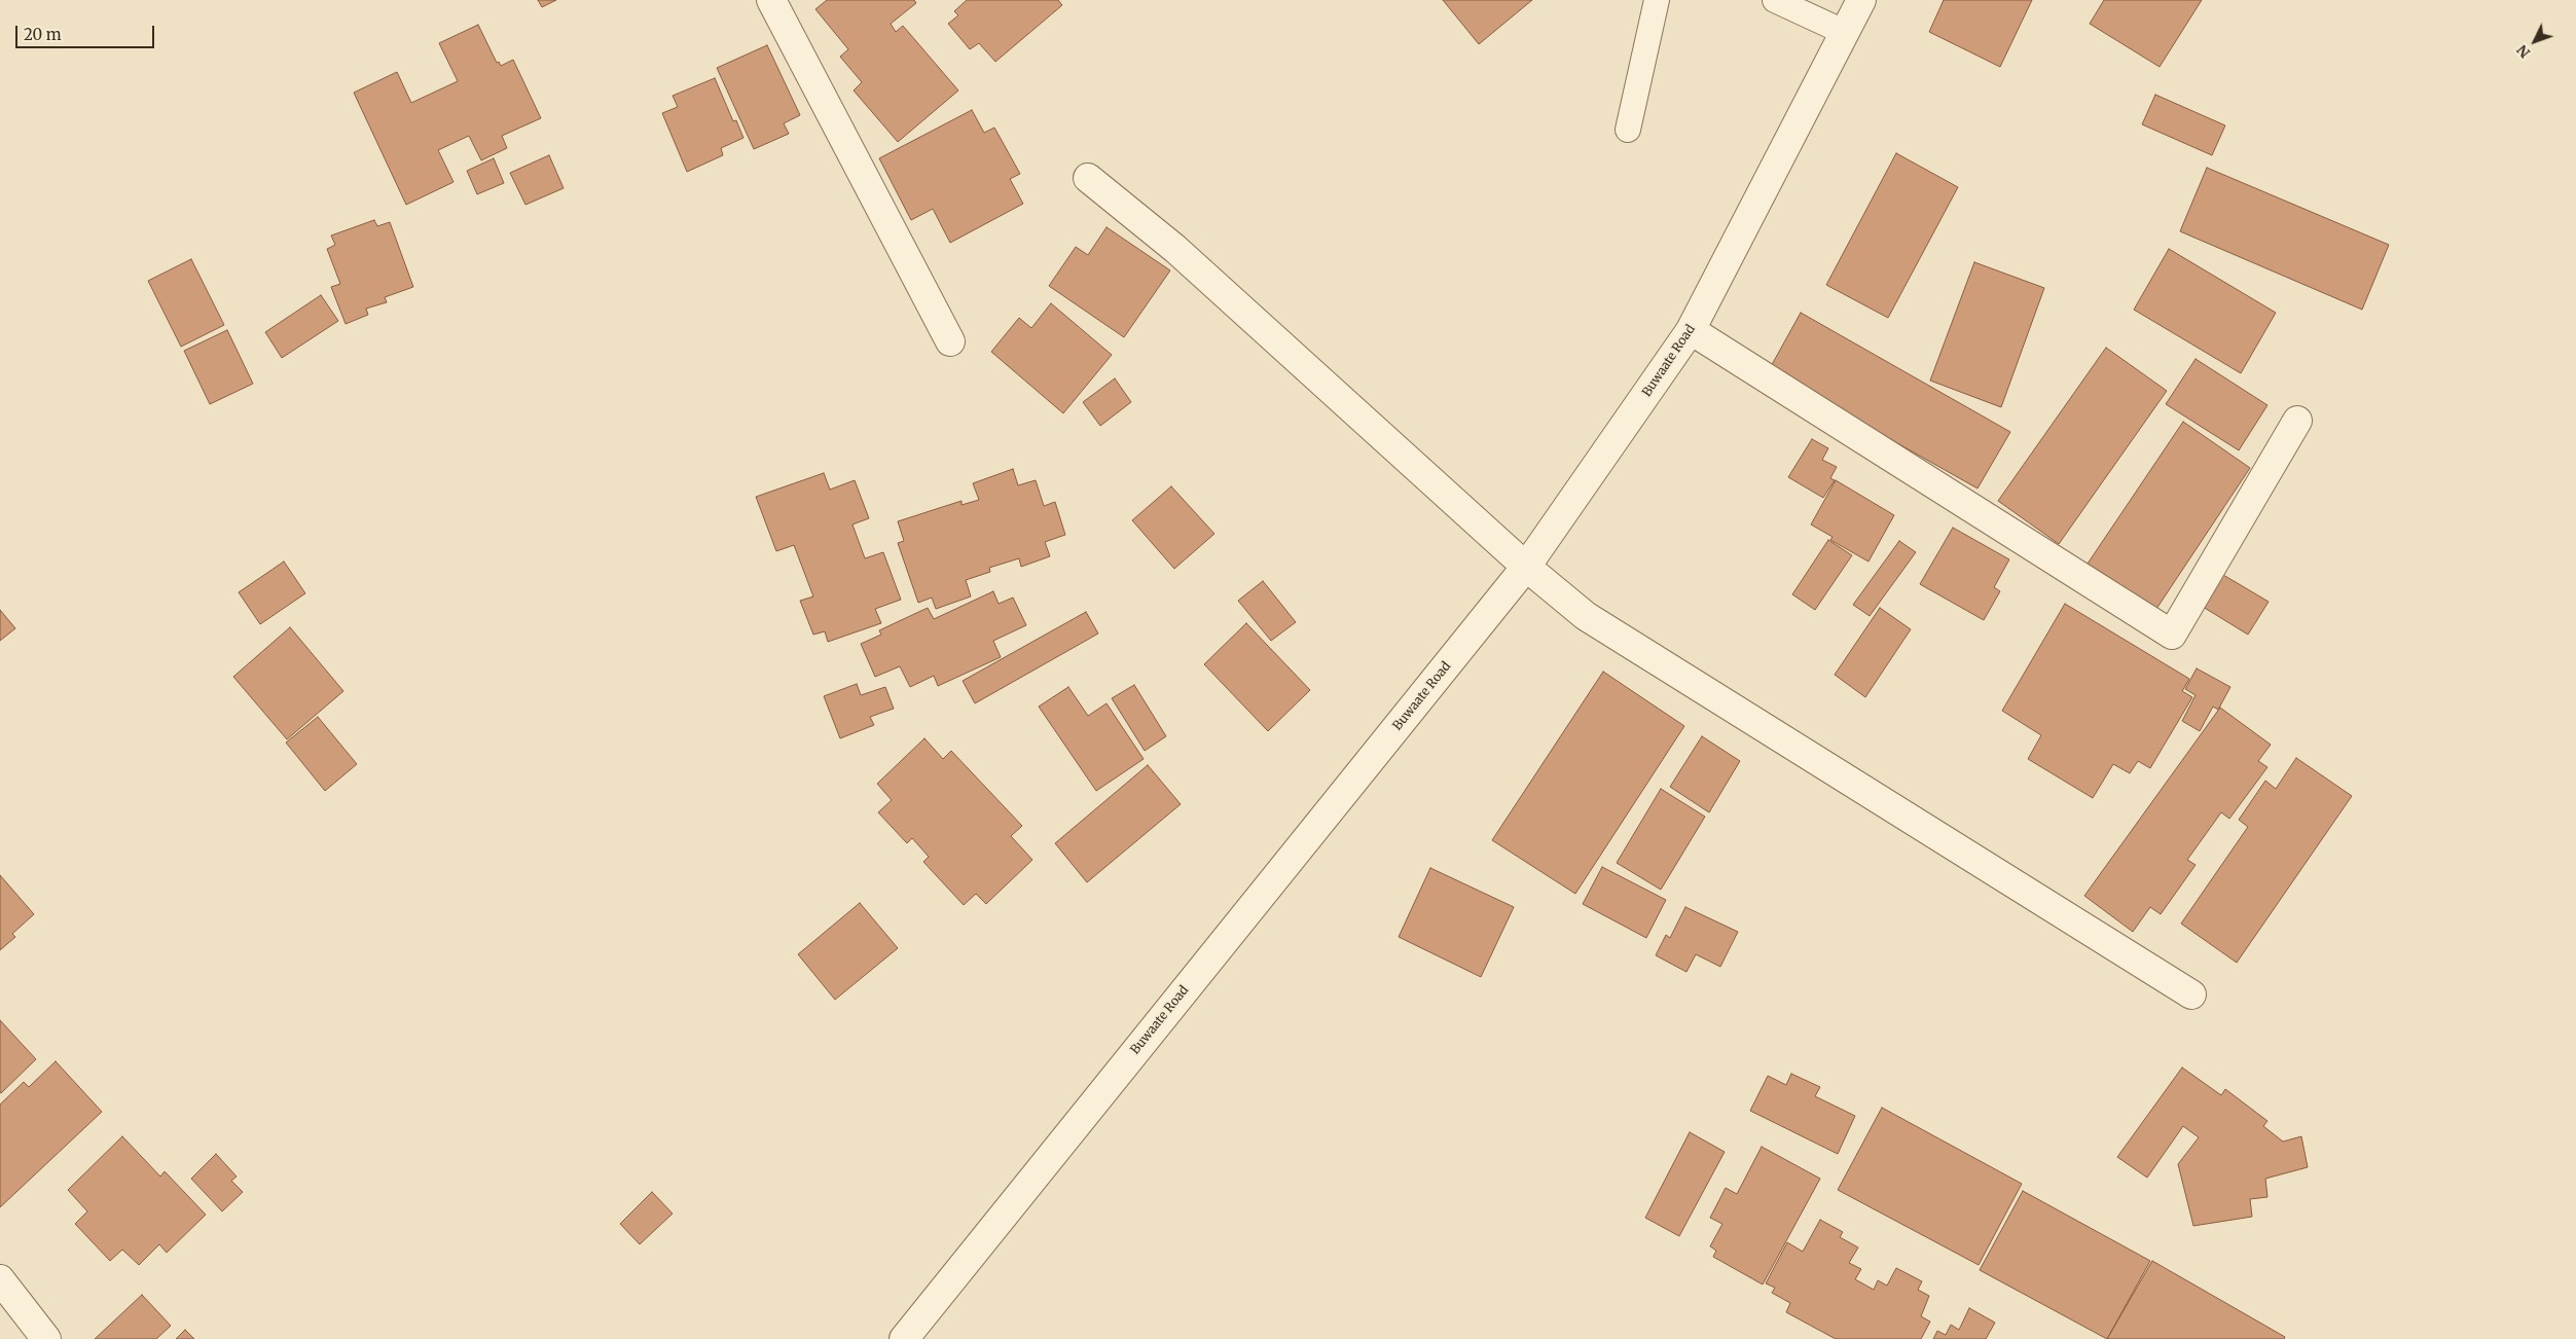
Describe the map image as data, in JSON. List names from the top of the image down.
{
  "streets": {
    "street": ["Buwaate Road"]
  },
  "scale_bar": "20 m",
  "north": "bottom left"
}
